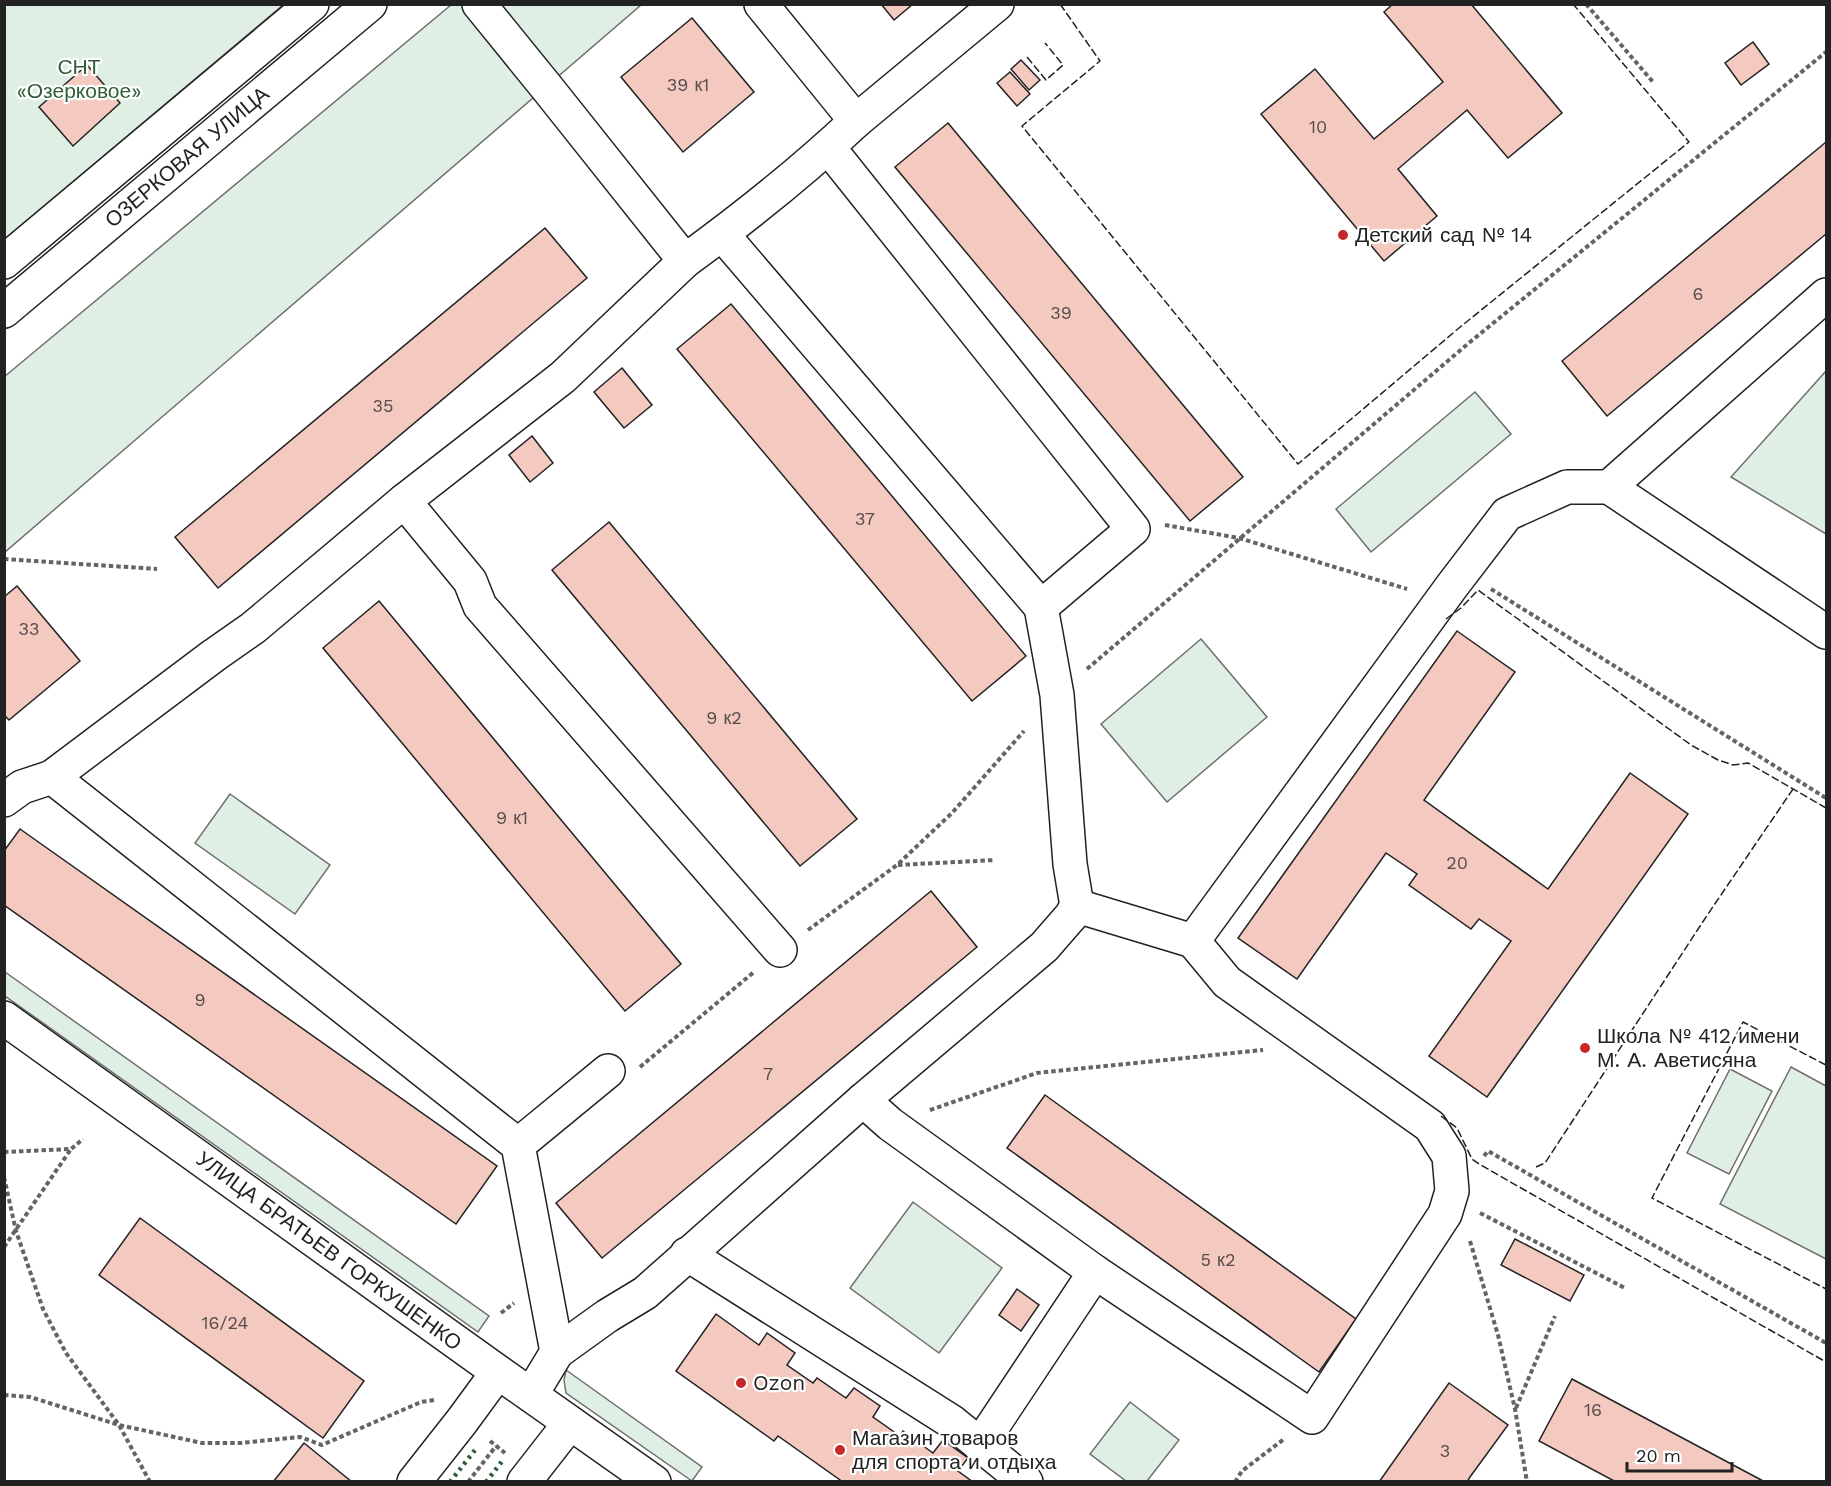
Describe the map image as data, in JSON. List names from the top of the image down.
{
  "streets": {
    "street": ["ОЗЕРКОВАЯ УЛИЦА", "УЛИЦА БРАТЬЕВ ГОРКУШЕНКО"]
  },
  "parks": ["СНТ «Озерковое»"],
  "places": [
    "Детский сад № 14",
    "Школа № 412 имени М. А. Аветисяна",
    "Ozon",
    "Магазин товаров для спорта и отдыха"
  ],
  "house_numbers": [
    "39 к1",
    "10",
    "6",
    "39",
    "35",
    "37",
    "33",
    "9 к2",
    "9 к1",
    "20",
    "9",
    "7",
    "5 к2",
    "16/24",
    "16",
    "3"
  ],
  "scale_bar": "20 m"
}
